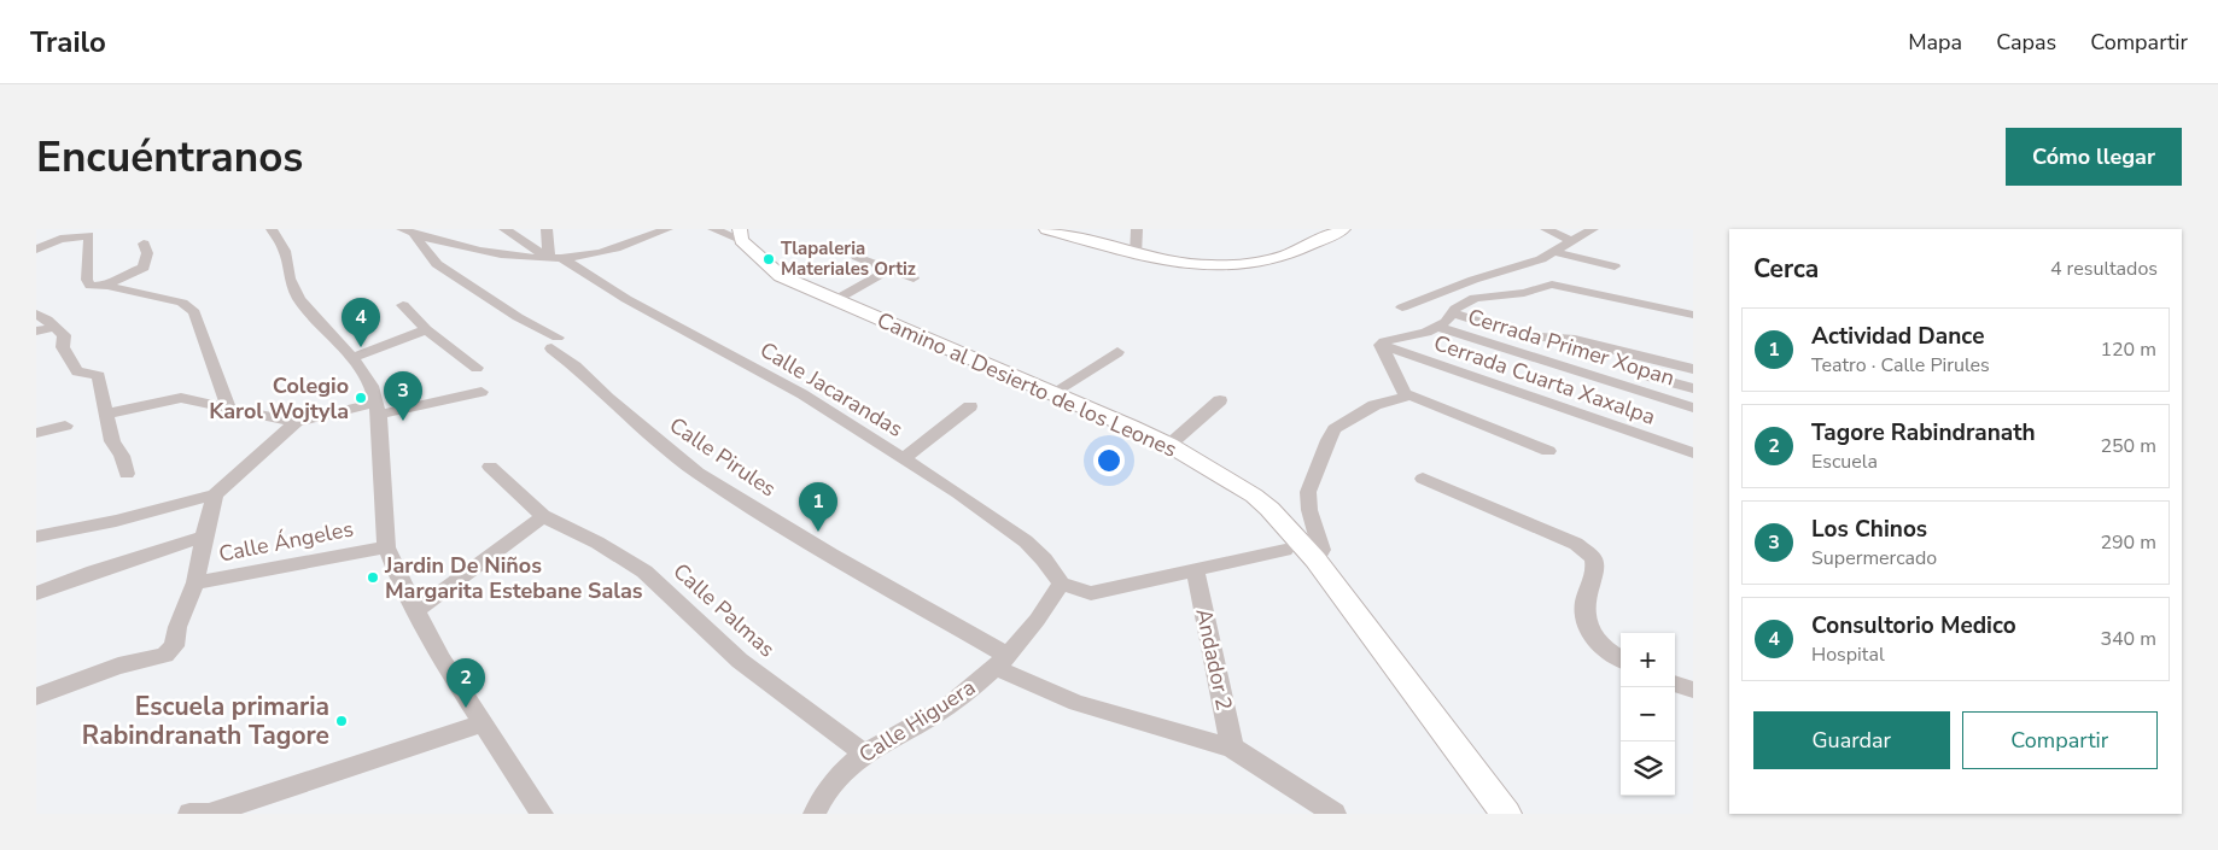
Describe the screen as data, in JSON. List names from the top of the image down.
{
  "streets": {
    "main road": ["Camino al Desierto de los Leones"],
    "street": [
      "Cerrada Primer Xopan",
      "Cerrada Cuarta Xaxalpa",
      "Calle Jacarandas",
      "Calle Pirules",
      "Calle Ángeles",
      "Calle Palmas",
      "Andador 2",
      "Calle Higuera"
    ]
  },
  "crossings": [
    ["Calle Jacarandas", "Calle Higuera"],
    ["Calle Pirules", "Andador 2"],
    ["Calle Pirules", "Calle Higuera"],
    ["Calle Palmas", "Calle Higuera"]
  ],
  "places": [
    "Tlapaleria Materiales Ortiz",
    "Colegio Karol Wojtyla",
    "Jardin De Niños Margarita Estebane Salas",
    "Escuela primaria Rabindranath Tagore"
  ],
  "page": {
    "header": "Trailo",
    "nav": ["Mapa", "Capas", "Compartir"],
    "buttons": [
      "Cómo llegar",
      ["Guardar", "Compartir"]
    ],
    "title": "Encuéntranos",
    "heading": ["Cerca", "4 resultados"],
    "pins": [
      "4",
      "3",
      "1",
      "2"
    ],
    "list": [
      {
        "mark": "1",
        "name": "Actividad Dance",
        "note": "Teatro · Calle Pirules",
        "value": "120 m"
      },
      {
        "mark": "2",
        "name": "Tagore Rabindranath",
        "note": "Escuela",
        "value": "250 m"
      },
      {
        "mark": "3",
        "name": "Los Chinos",
        "note": "Supermercado",
        "value": "290 m"
      },
      {
        "mark": "4",
        "name": "Consultorio Medico",
        "note": "Hospital",
        "value": "340 m"
      }
    ],
    "map_buttons": ["+", "−"]
  }
}
